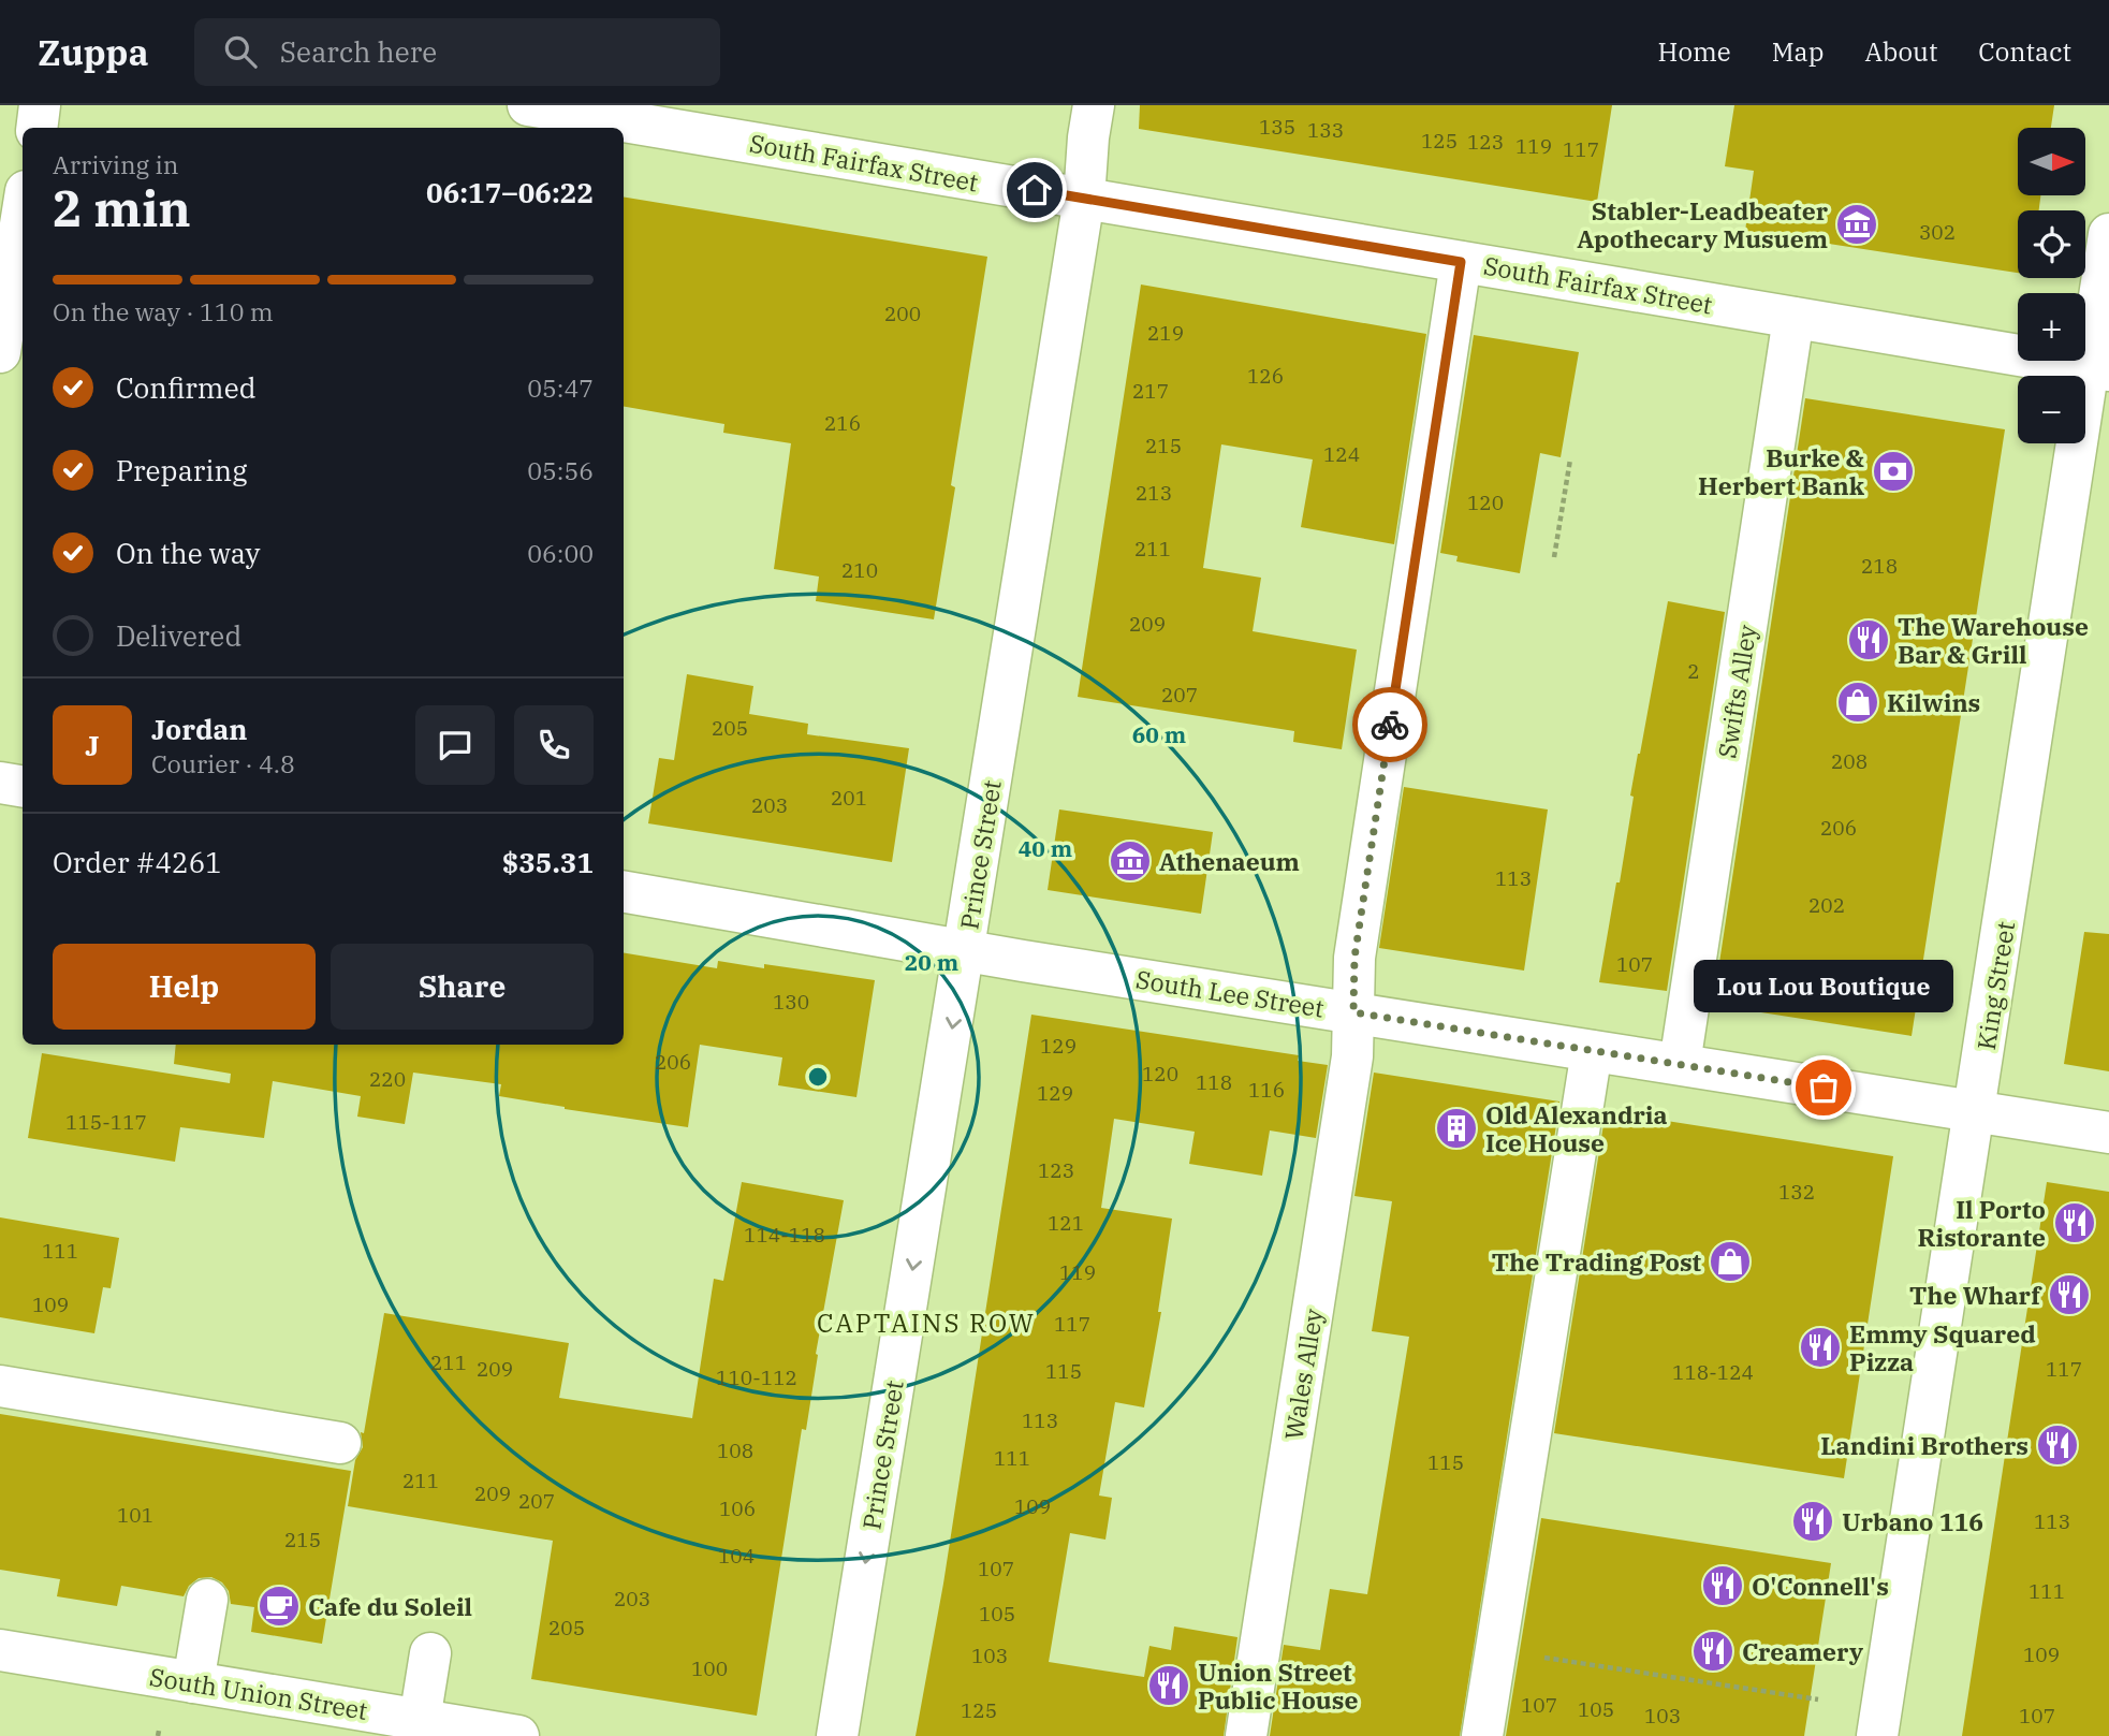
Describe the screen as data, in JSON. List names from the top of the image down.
{
  "streets": {
    "street": [
      "South Fairfax Street",
      "Swifts Alley",
      "Prince Street",
      "King Street",
      "South Lee Street",
      "Wales Alley",
      "South Union Street"
    ]
  },
  "crossings": [
    ["South Fairfax Street", "Swifts Alley"],
    ["South Fairfax Street", "Prince Street"],
    ["South Fairfax Street", "King Street"],
    ["South Fairfax Street", "Wales Alley"],
    ["Swifts Alley", "South Lee Street"],
    ["Prince Street", "South Lee Street"],
    ["King Street", "South Lee Street"],
    ["South Lee Street", "Wales Alley"]
  ],
  "one_way": ["Prince Street"],
  "districts": ["CAPTAINS ROW"],
  "places": {
    "museum": ["Stabler-Leadbeater Apothecary Musuem", "Athenaeum"],
    "bank": ["Burke & Herbert Bank"],
    "restaurant": [
      "The Warehouse Bar & Grill",
      "Il Porto Ristorante",
      "The Wharf",
      "Emmy Squared Pizza",
      "Landini Brothers",
      "Urbano 116",
      "O'Connell's",
      "Creamery",
      "Union Street Public House"
    ],
    "shop": ["Kilwins", "The Trading Post"],
    "other": ["Lou Lou Boutique"],
    "building": ["Old Alexandria Ice House"],
    "cafe": ["Cafe du Soleil"]
  },
  "house_numbers": [
    "135",
    "133",
    "125",
    "123",
    "119",
    "117",
    "302",
    "200",
    "219",
    "126",
    "217",
    "216",
    "215",
    "124",
    "213",
    "120",
    "211",
    "218",
    "210",
    "209",
    "2",
    "207",
    "205",
    "208",
    "201",
    "203",
    "206",
    "113",
    "202",
    "107",
    "130",
    "129",
    "206",
    "120",
    "220",
    "118",
    "116",
    "129",
    "115-117",
    "123",
    "132",
    "121",
    "114-118",
    "111",
    "119",
    "109",
    "117",
    "211",
    "209",
    "117",
    "115",
    "118-124",
    "110-112",
    "113",
    "108",
    "111",
    "115",
    "211",
    "209",
    "207",
    "109",
    "106",
    "101",
    "113",
    "215",
    "104",
    "107",
    "111",
    "203",
    "105",
    "205",
    "109",
    "103",
    "100",
    "107",
    "105",
    "125",
    "103",
    "107"
  ],
  "north": "right",
  "page": {
    "header": "Zuppa",
    "search": "Search here",
    "nav": [
      "Home",
      "Map",
      "About",
      "Contact"
    ],
    "map_buttons": ["+", "−"],
    "heading": ["2 min", "Arriving in", "06:17–06:22"],
    "panel": [
      "Jordan",
      "Courier · 4.8",
      "Order #4261",
      "$35.31"
    ],
    "bar": "On the way · 110 m",
    "list": [
      ["Confirmed", "05:47"],
      ["Preparing", "05:56"],
      ["On the way", "06:00"],
      "Delivered"
    ],
    "round": "J",
    "buttons": ["Help", "Share"],
    "bubble": "Lou Lou Boutique"
  },
  "rings": ["60 m", "40 m", "20 m"]
}
